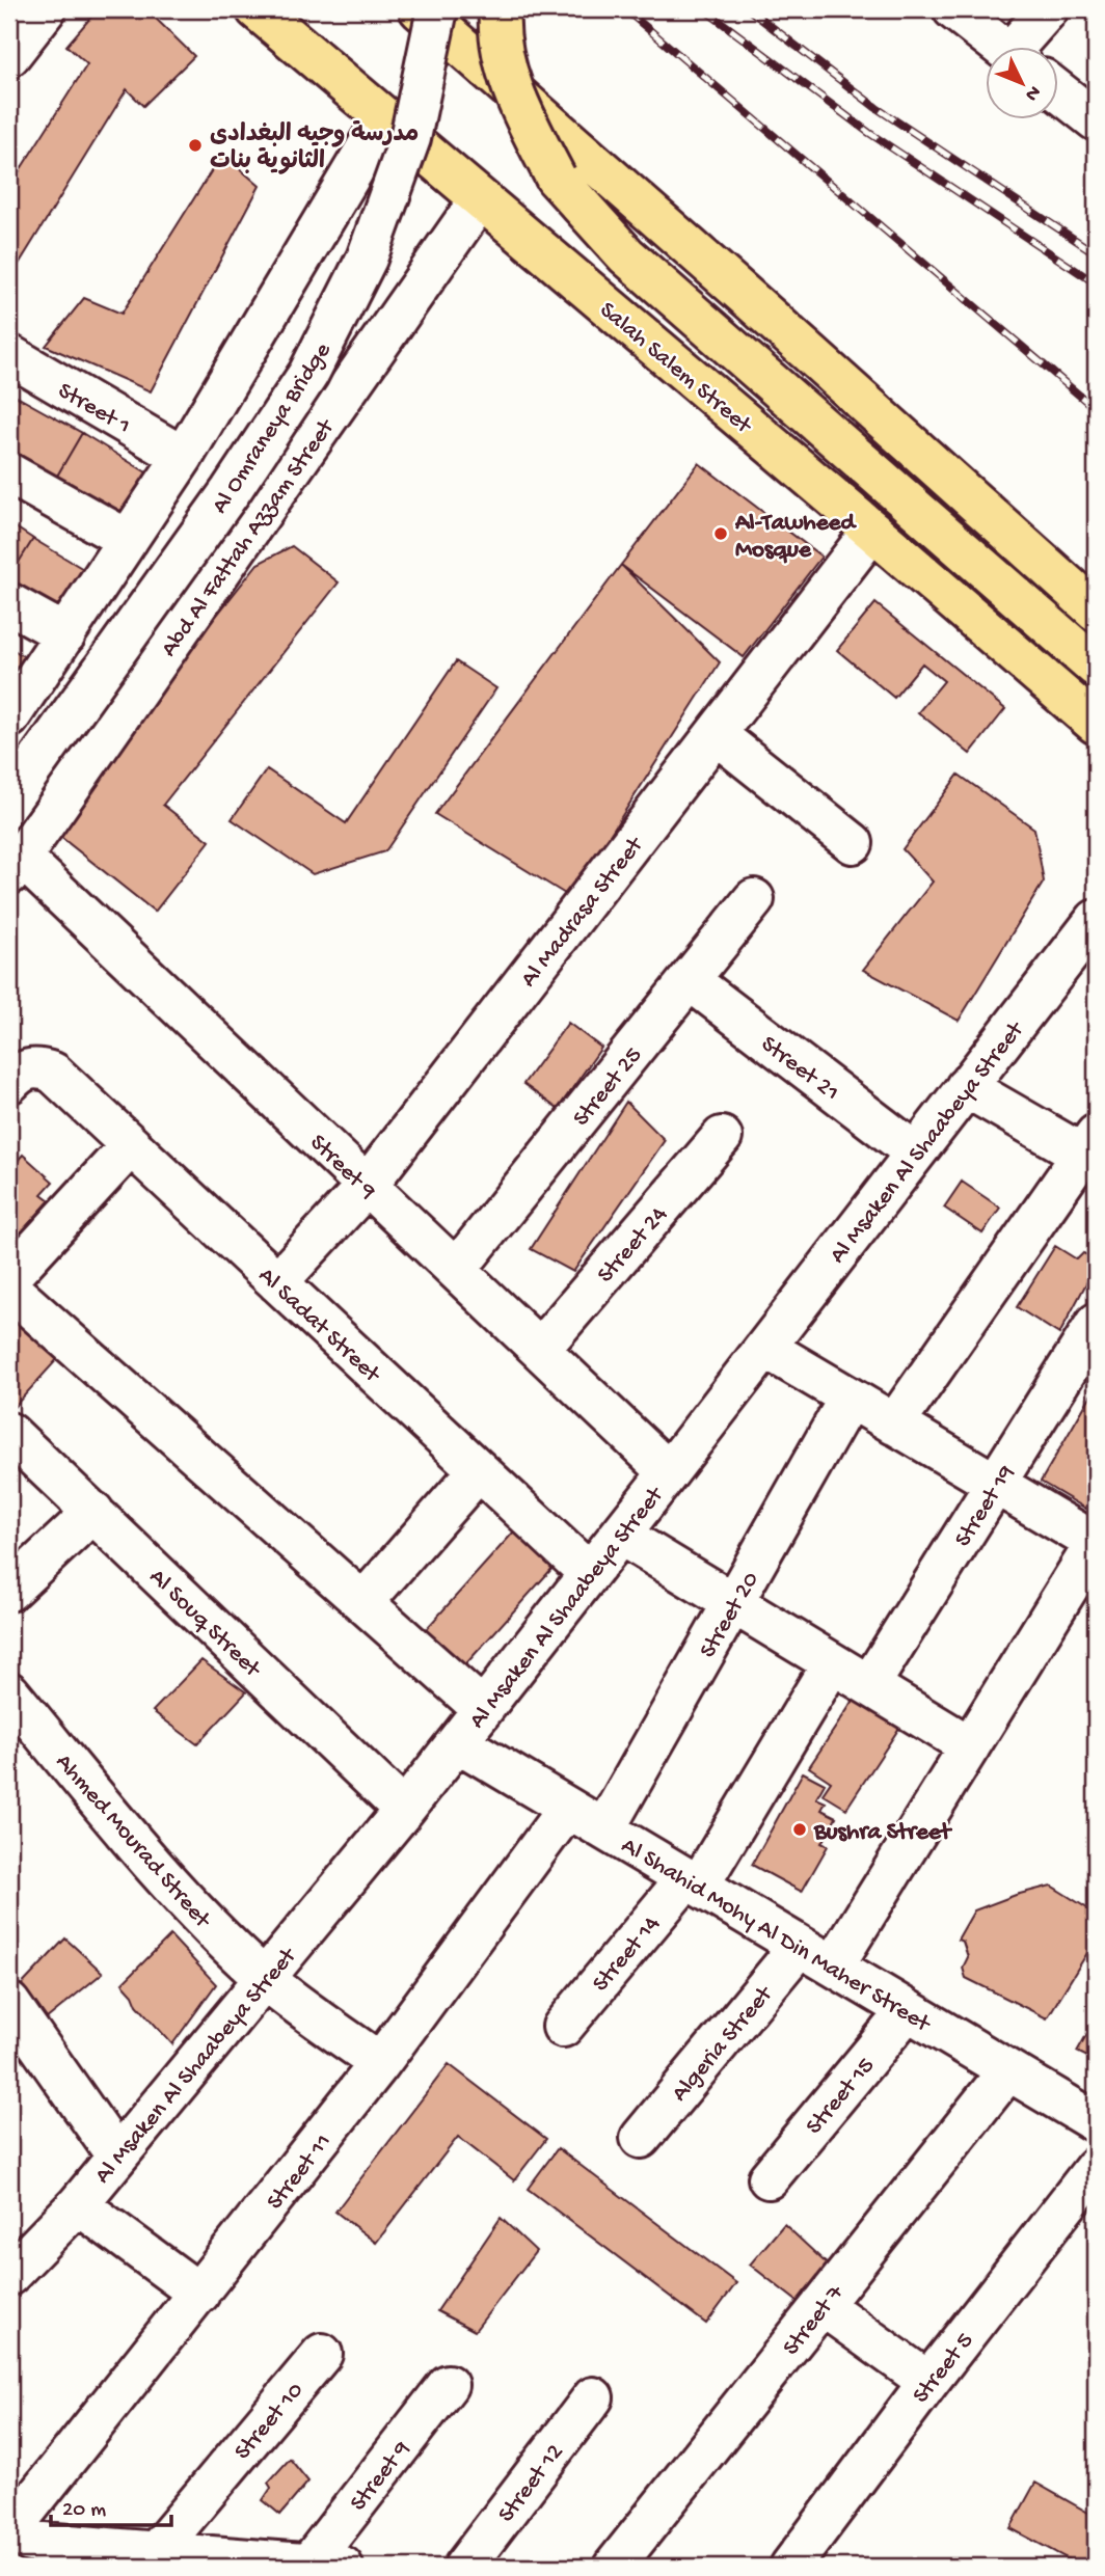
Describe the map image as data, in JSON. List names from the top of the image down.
{
  "streets": {
    "highway": ["Salah Salem Street"],
    "street": [
      "Street 1",
      "Al Omraneya Bridge",
      "Abd Al Fattah Azzam Street",
      "Al Madrasa Street",
      "Street 21",
      "Street 25",
      "Al Msaken Al Shaabeya Street",
      "Street 9",
      "Street 24",
      "Al Sadat Street",
      "Street 19",
      "Street 20",
      "Al Souq Street",
      "Ahmed Mourad Street",
      "Al Shahid Mohy Al Din Maher Street",
      "Street 14",
      "Algeria Street",
      "Street 15",
      "Street 11",
      "Street 7",
      "Street 5",
      "Street 10",
      "Street 12"
    ]
  },
  "crossings": [
    ["Salah Salem Street", "Abd Al Fattah Azzam Street"],
    ["Salah Salem Street", "Al Madrasa Street"],
    ["Abd Al Fattah Azzam Street", "Street 9"],
    ["Al Madrasa Street", "Street 9"],
    ["Al Madrasa Street", "Al Sadat Street"],
    ["Street 21", "Street 25"],
    ["Street 21", "Al Msaken Al Shaabeya Street"],
    ["Street 25", "Street 9"],
    ["Al Msaken Al Shaabeya Street", "Street 9"],
    ["Al Msaken Al Shaabeya Street", "Al Sadat Street"],
    ["Al Msaken Al Shaabeya Street", "Al Souq Street"],
    ["Al Msaken Al Shaabeya Street", "Ahmed Mourad Street"],
    ["Al Msaken Al Shaabeya Street", "Al Shahid Mohy Al Din Maher Street"],
    ["Street 9", "Street 24"],
    ["Street 20", "Al Shahid Mohy Al Din Maher Street"],
    ["Ahmed Mourad Street", "Street 11"],
    ["Al Shahid Mohy Al Din Maher Street", "Street 14"],
    ["Al Shahid Mohy Al Din Maher Street", "Algeria Street"],
    ["Al Shahid Mohy Al Din Maher Street", "Street 15"],
    ["Al Shahid Mohy Al Din Maher Street", "Street 11"],
    ["Al Shahid Mohy Al Din Maher Street", "Street 7"]
  ],
  "places": ["مدرسة وجيه البغدادى الثانوية بنات", "Al-Tawheed Mosque", "Bushra Street"],
  "scale_bar": "20 m",
  "north": "bottom right"
}
